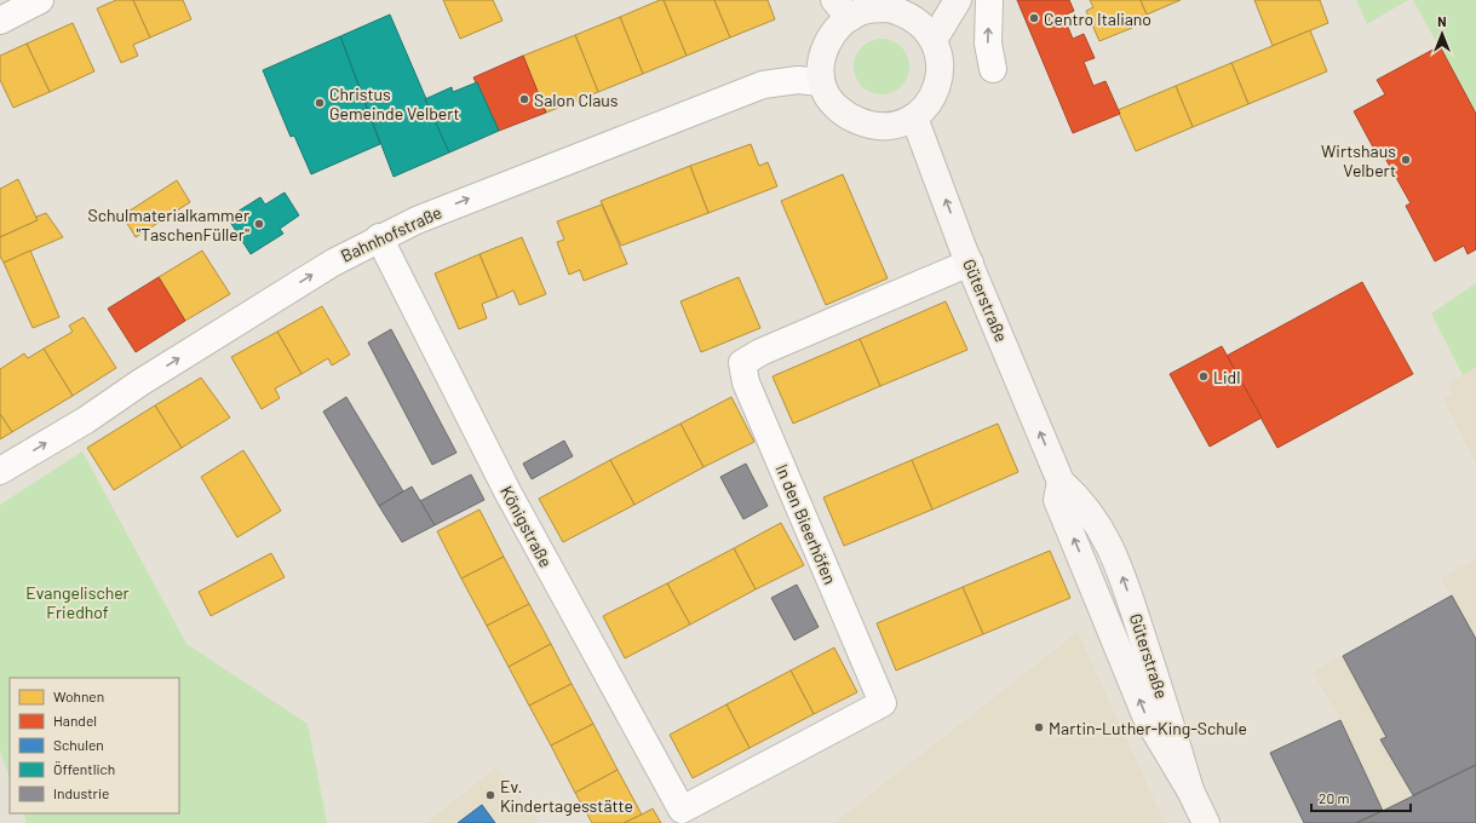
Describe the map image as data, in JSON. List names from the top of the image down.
{
  "streets": {
    "main road": ["Güterstraße"],
    "street": ["Bahnhofstraße", "In den Bieerhöfen", "Königstraße"]
  },
  "crossings": [
    ["Bahnhofstraße", "Güterstraße"],
    ["Bahnhofstraße", "Königstraße"],
    ["Güterstraße", "In den Bieerhöfen"],
    ["In den Bieerhöfen", "Königstraße"]
  ],
  "one_way": ["Bahnhofstraße", "Güterstraße"],
  "parks": ["Evangelischer Friedhof"],
  "places": [
    "Centro Italiano",
    "Salon Claus",
    "Christus Gemeinde Velbert",
    "Wirtshaus Velbert",
    "Schulmaterialkammer \"TaschenFüller\"",
    "Lidl",
    "Martin-Luther-King-Schule",
    "Ev. Kindertagesstätte"
  ],
  "legend": [
    "Wohnen",
    "Handel",
    "Schulen",
    "Öffentlich",
    "Industrie"
  ],
  "scale_bar": "20 m",
  "north": "top"
}
